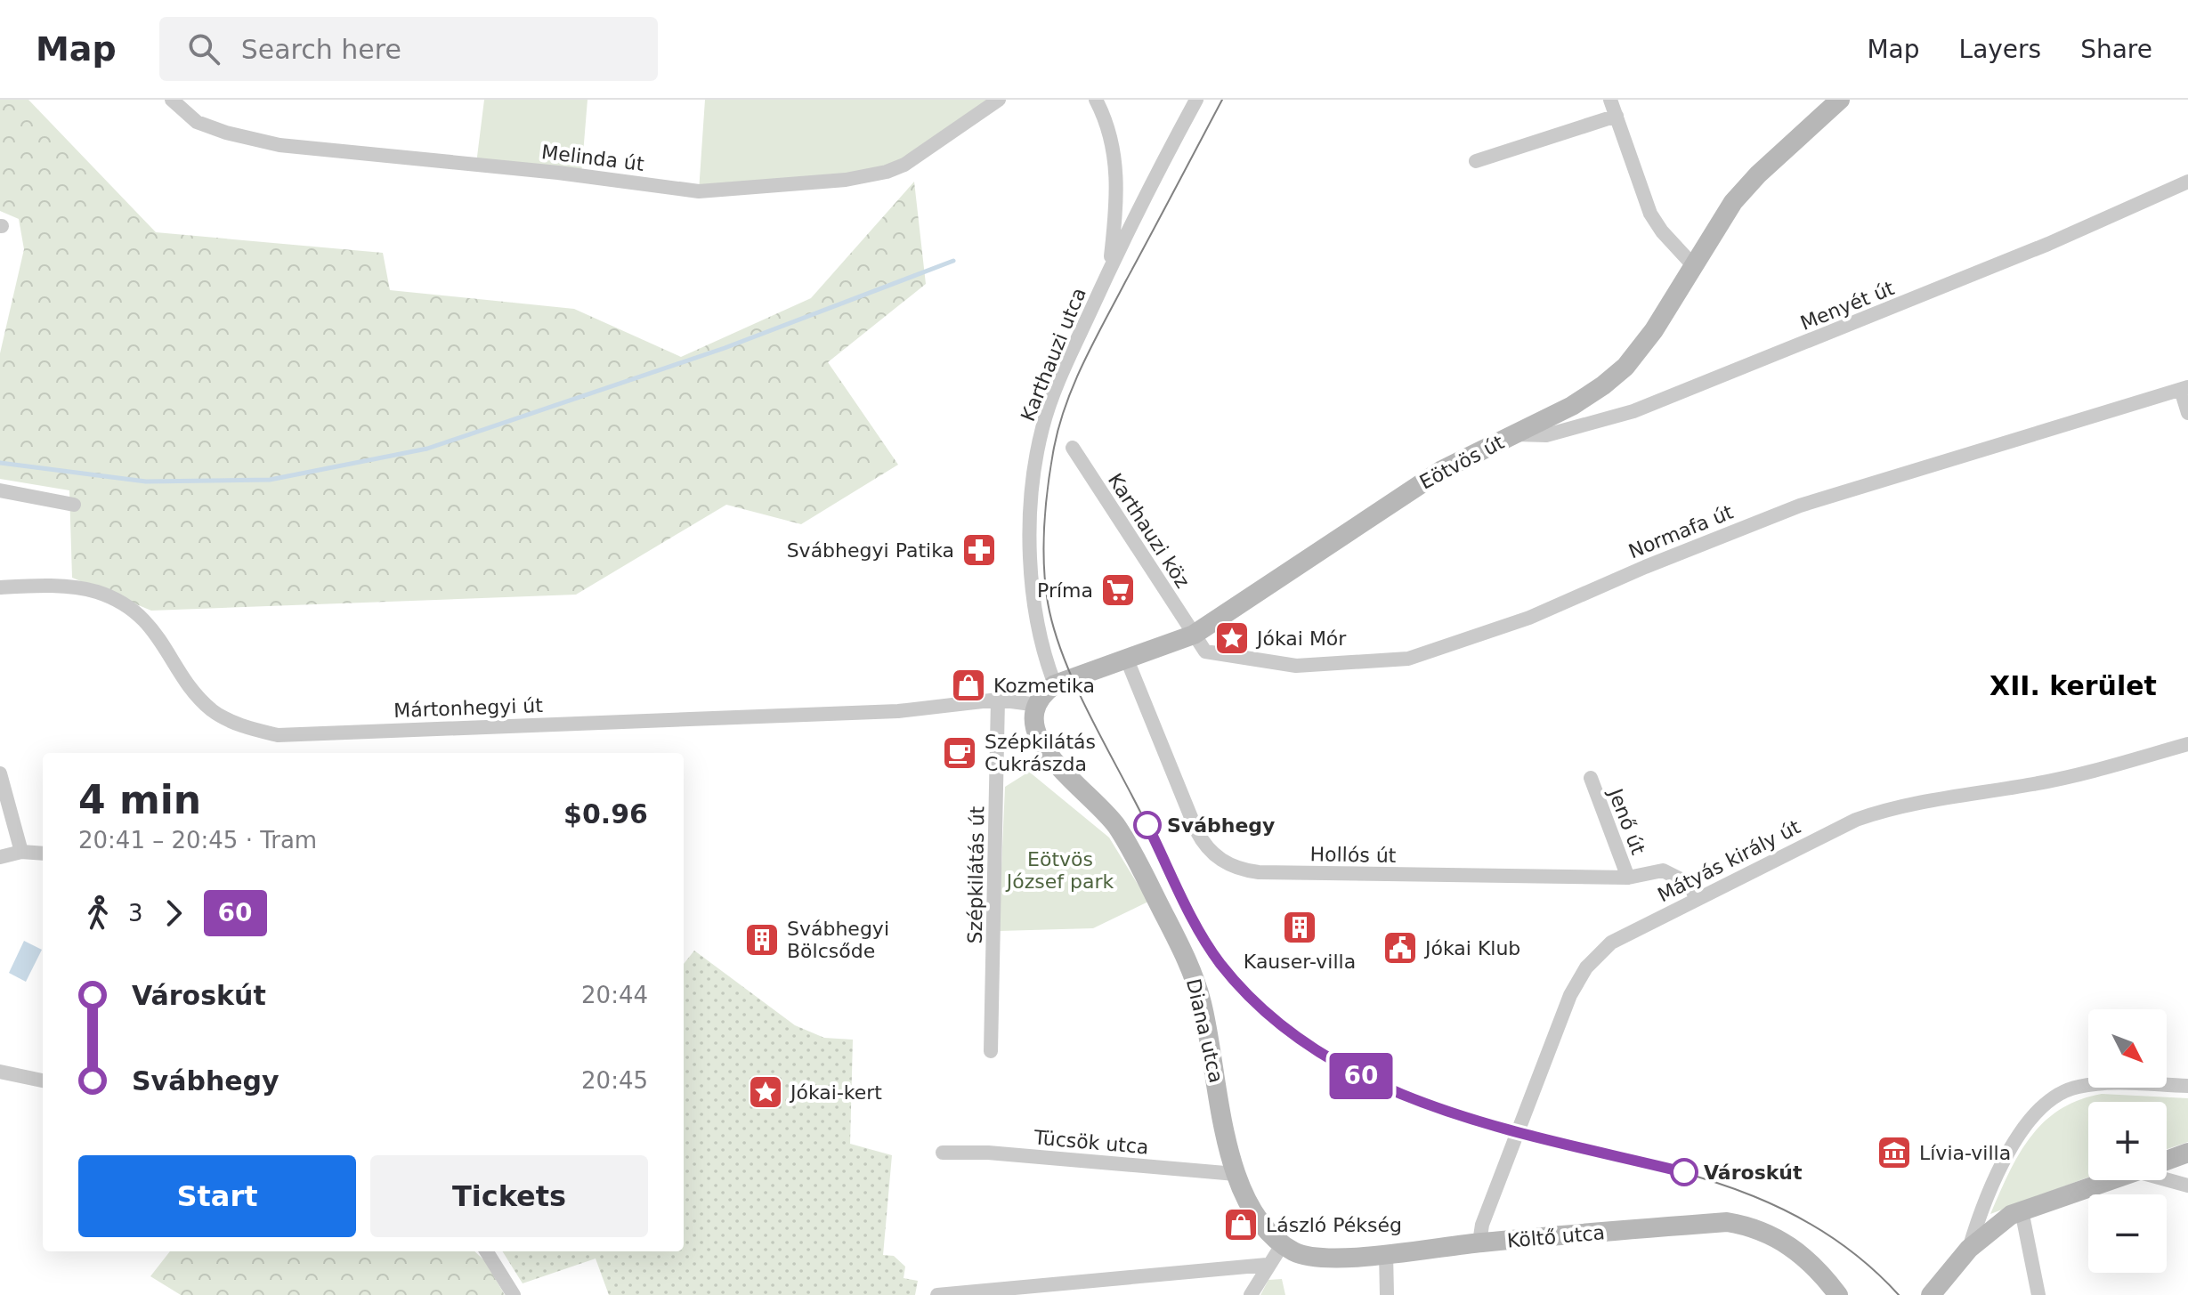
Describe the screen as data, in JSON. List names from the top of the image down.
{
  "streets": {
    "street": [
      "Melinda út",
      "Menyét út",
      "Karthauzi utca",
      "Eötvös út",
      "Karthauzi köz",
      "Normafa út",
      "Mártonhegyi út",
      "Jenő út",
      "Hollós út",
      "Mátyás király út",
      "Szépkilátás út",
      "Diana utca",
      "Tücsök utca",
      "Költő utca"
    ]
  },
  "crossings": [
    ["Menyét út", "Eötvös út"],
    ["Karthauzi utca", "Eötvös út"],
    ["Eötvös út", "Karthauzi köz"],
    ["Eötvös út", "Normafa út"],
    ["Eötvös út", "Hollós út"],
    ["Karthauzi köz", "Normafa út"],
    ["Mártonhegyi út", "Szépkilátás út"],
    ["Jenő út", "Hollós út"],
    ["Hollós út", "Mátyás király út"],
    ["Mátyás király út", "Költő utca"],
    ["Diana utca", "Tücsök utca"],
    ["Diana utca", "Költő utca"]
  ],
  "districts": ["XII. kerület"],
  "parks": ["Eötvös József park"],
  "places": {
    "pharmacy": ["Svábhegyi Patika"],
    "supermarket": ["Príma"],
    "place": ["Jókai Mór", "Jókai-kert"],
    "shop": ["Kozmetika", "László Pékség"],
    "cafe": ["Szépkilátás Cukrászda"],
    "other": ["Svábhegy", "Városkút"],
    "building": ["Kauser-villa", "Svábhegyi Bölcsőde"],
    "public building": ["Jókai Klub"],
    "museum": ["Lívia-villa"]
  },
  "lines": ["tram line 60"],
  "north": "bottom right",
  "page": {
    "header": "Map",
    "search": "Search here",
    "nav": ["Map", "Layers", "Share"],
    "on_map": "60",
    "heading": ["4 min", "20:41 – 20:45 · Tram", "$0.96"],
    "legs": ["3", "60"],
    "list": [
      {
        "name": "Városkút",
        "value": "20:44"
      },
      {
        "name": "Svábhegy",
        "value": "20:45"
      }
    ],
    "map_buttons": ["+", "−"],
    "buttons": ["Start", "Tickets"]
  }
}
